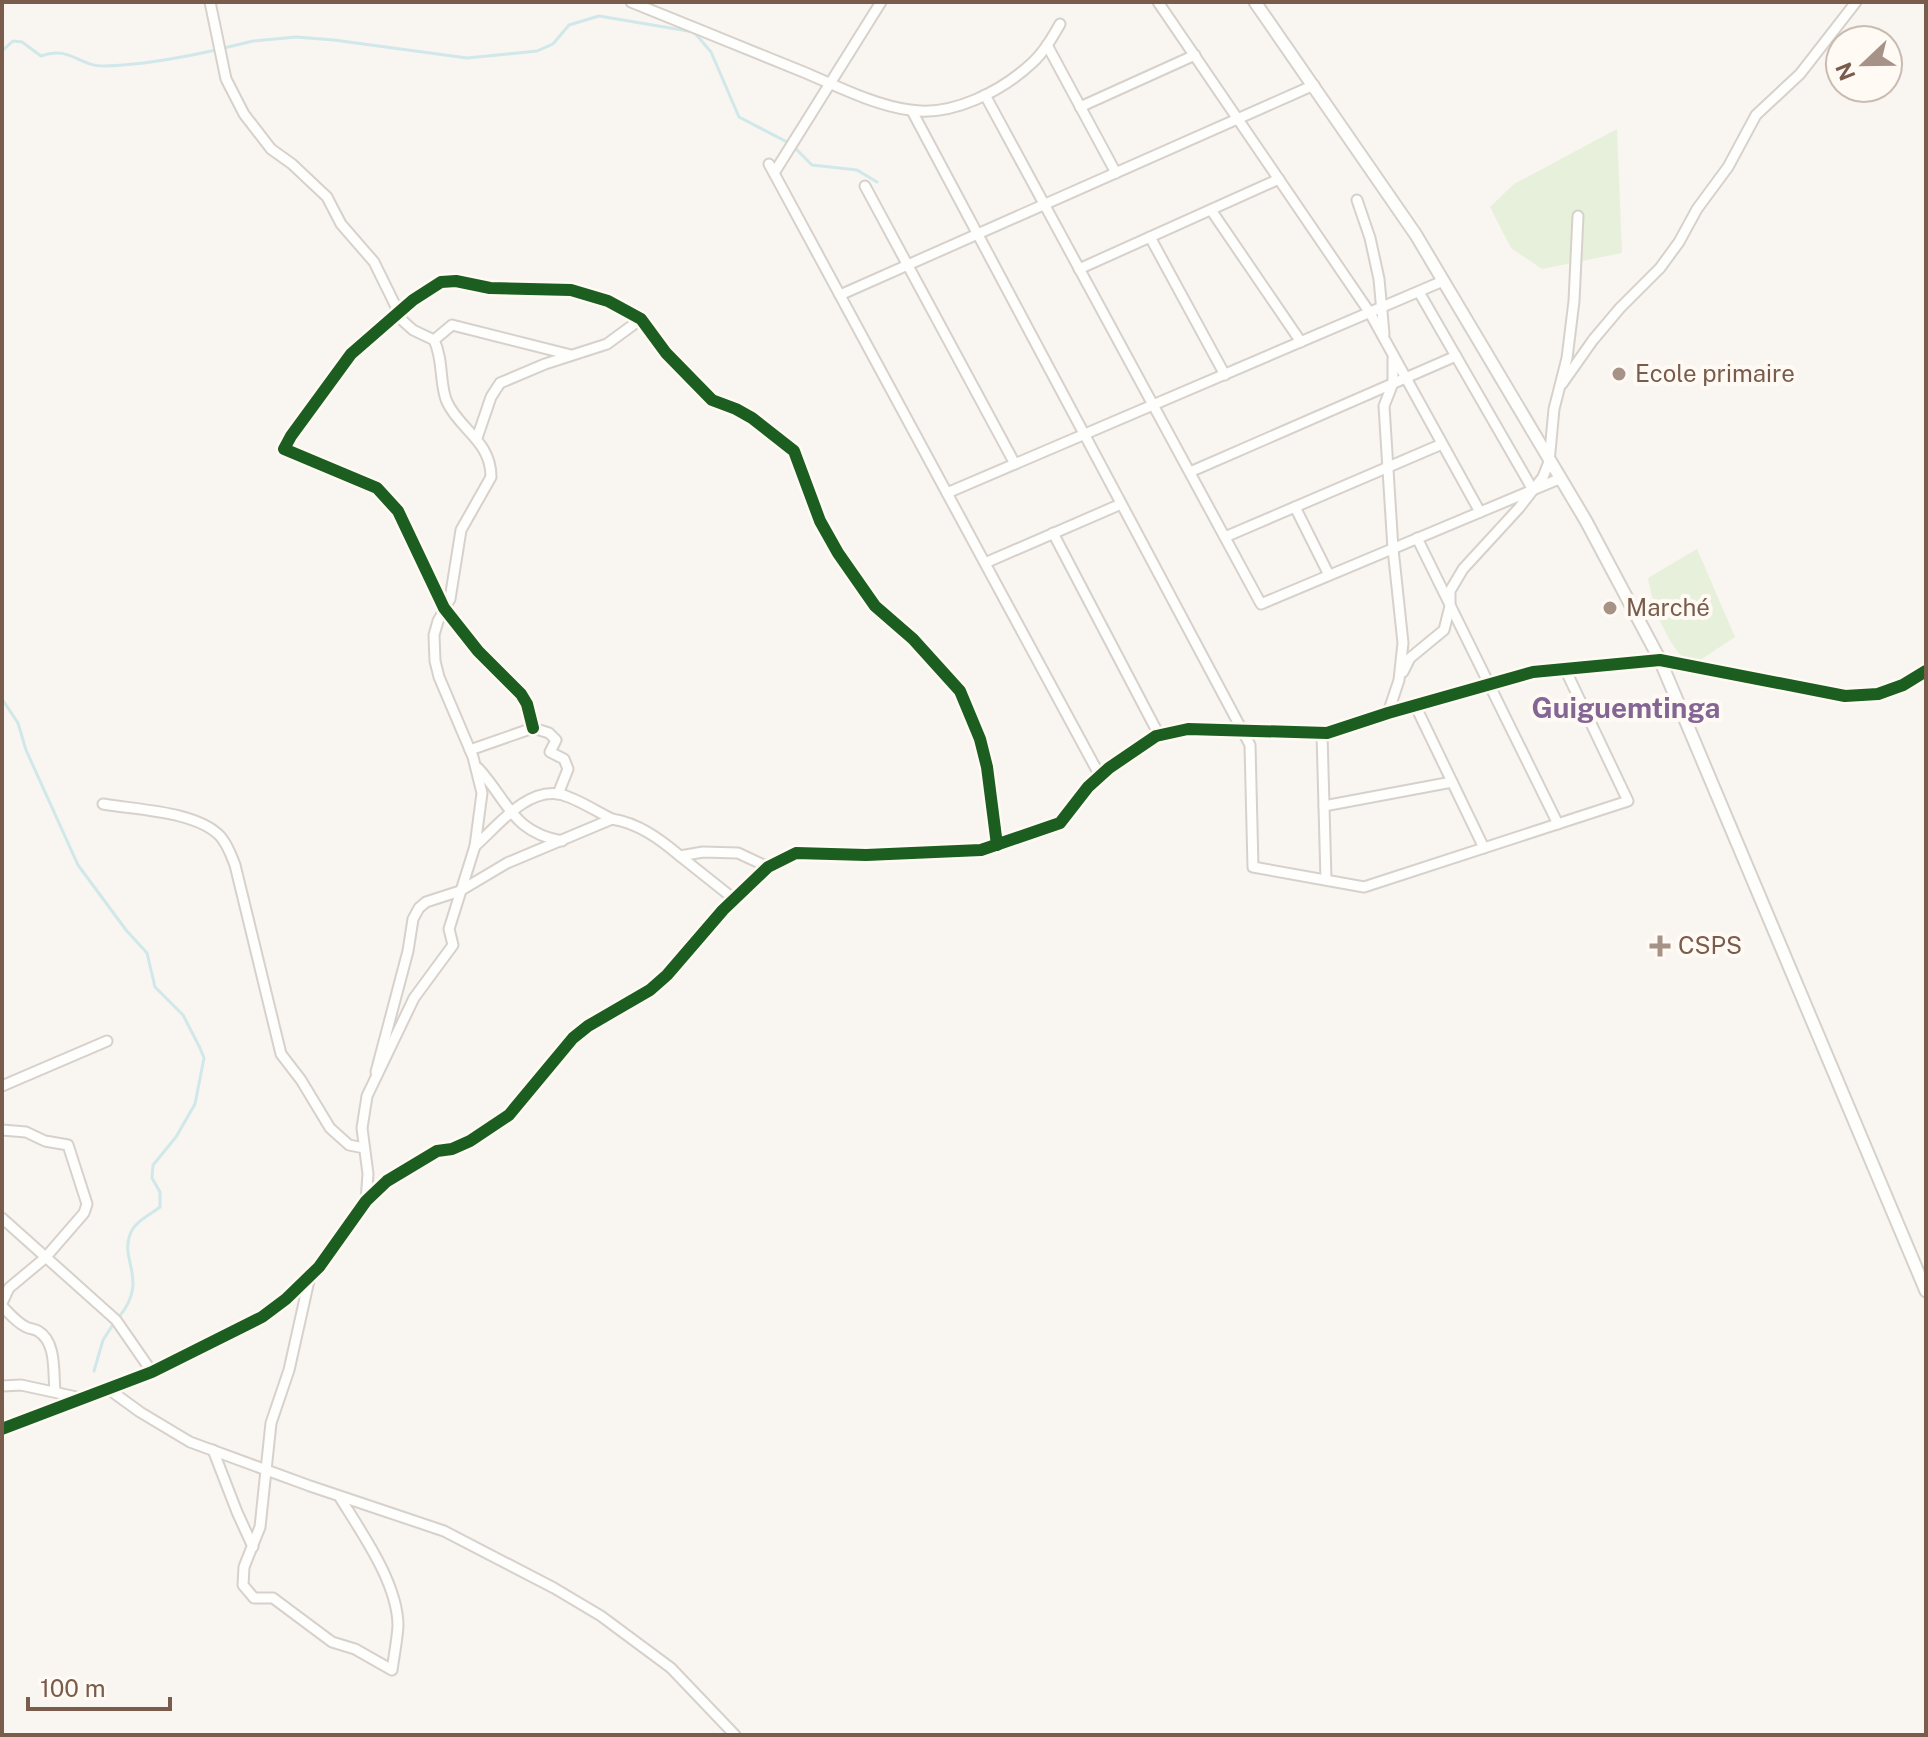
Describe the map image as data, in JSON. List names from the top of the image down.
{
  "districts": ["Guiguemtinga"],
  "places": {
    "other": ["Ecole primaire", "Marché"],
    "health": ["CSPS"]
  },
  "scale_bar": "100 m",
  "north": "left"
}
